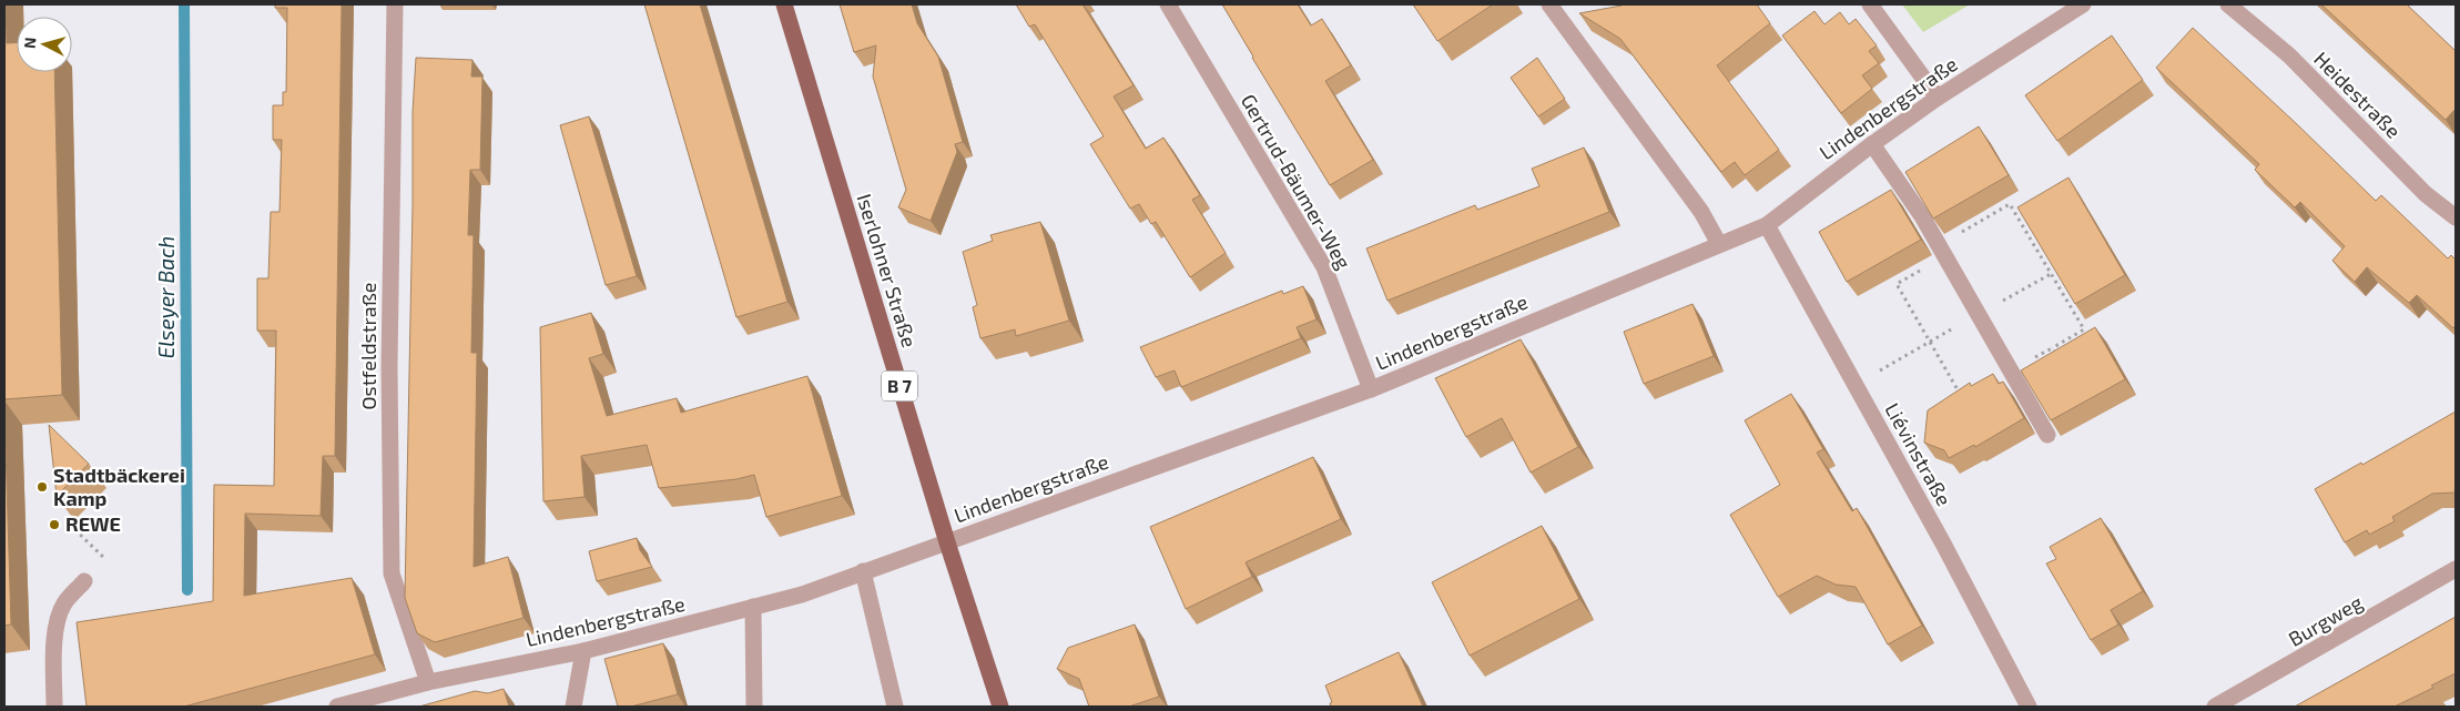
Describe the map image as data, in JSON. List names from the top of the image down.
{
  "streets": {
    "main road": ["Iserlohner Straße", "B 7"],
    "street": [
      "Heidestraße",
      "Lindenbergstraße",
      "Gertrud-Bäumer-Weg",
      "Ostfeldstraße",
      "Liévinstraße",
      "Burgweg"
    ]
  },
  "crossings": [
    ["Lindenbergstraße", "Gertrud-Bäumer-Weg"],
    ["Lindenbergstraße", "Iserlohner Straße"],
    ["Lindenbergstraße", "Ostfeldstraße"],
    ["Lindenbergstraße", "Liévinstraße"]
  ],
  "water": ["Elseyer Bach"],
  "places": ["Stadtbäckerei Kamp", "REWE"],
  "north": "left"
}
